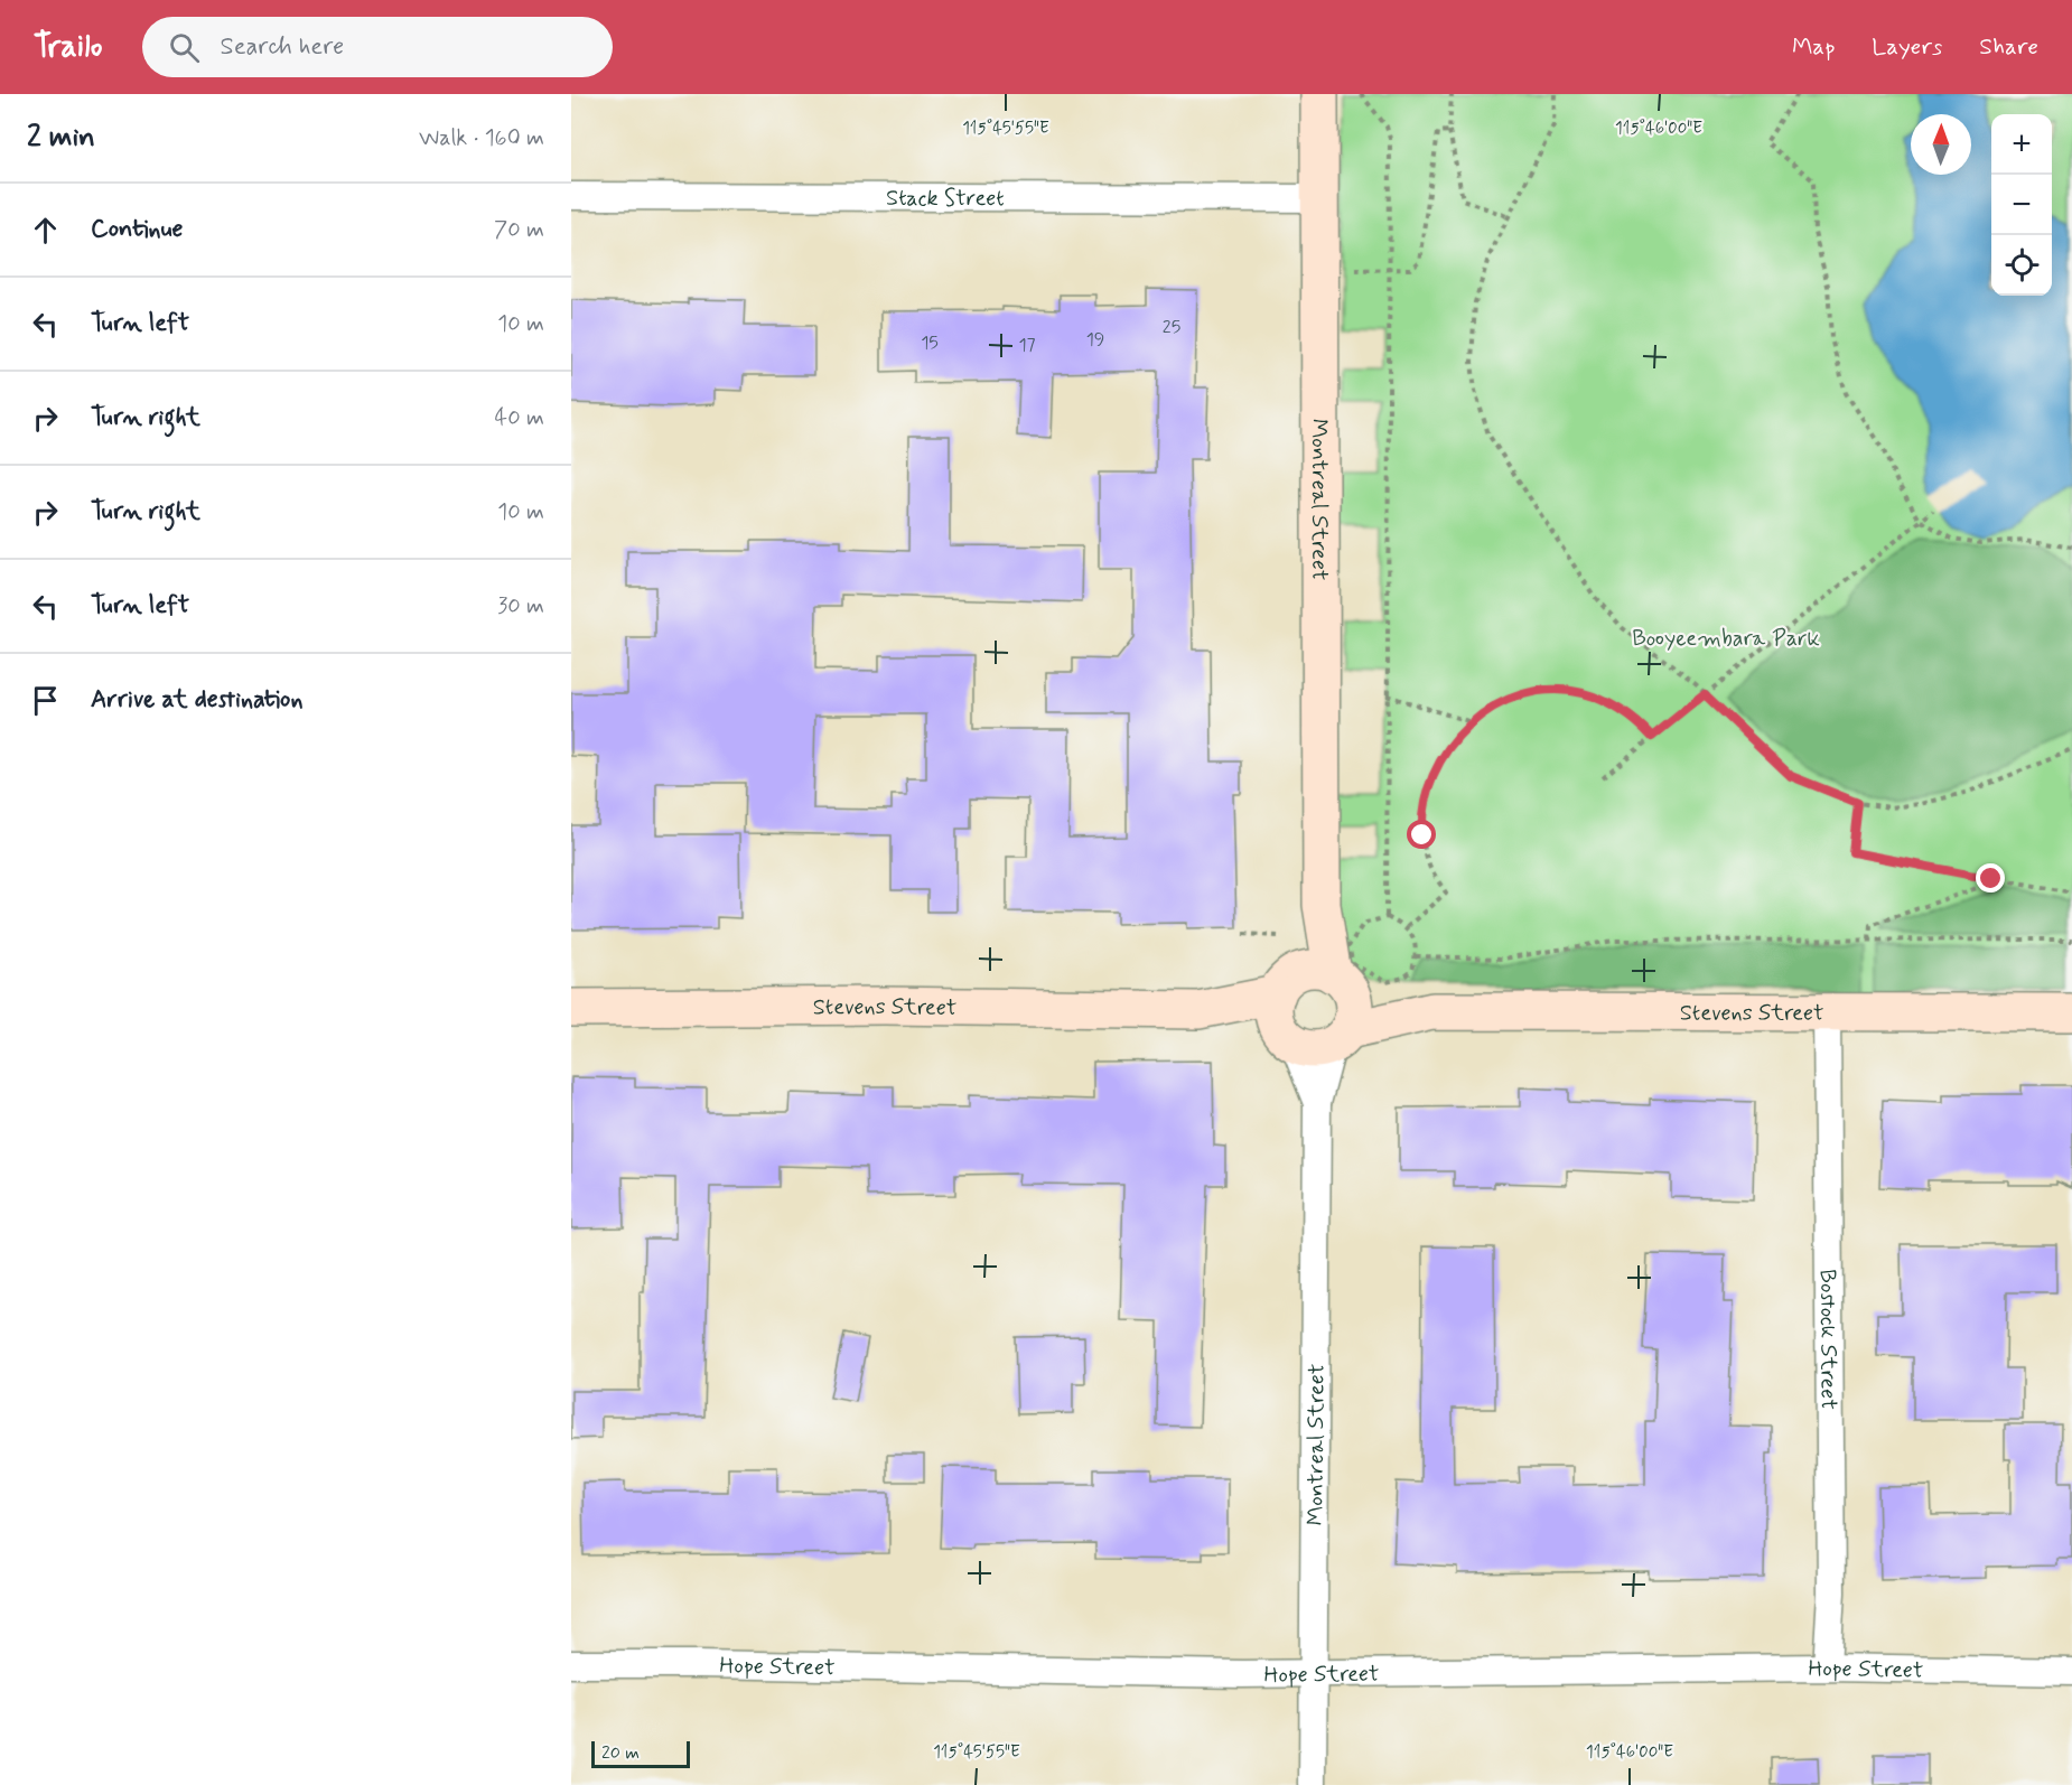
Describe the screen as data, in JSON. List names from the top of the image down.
{
  "streets": {
    "street": [
      "Stack Street",
      "Montreal Street",
      "Stevens Street",
      "Bostock Street",
      "Hope Street"
    ]
  },
  "crossings": [
    ["Stack Street", "Montreal Street"],
    ["Montreal Street", "Stevens Street"],
    ["Montreal Street", "Hope Street"],
    ["Stevens Street", "Bostock Street"],
    ["Bostock Street", "Hope Street"]
  ],
  "parks": ["Booyeembara Park"],
  "house_numbers": [
    "25",
    "19",
    "15",
    "17"
  ],
  "scale_bar": "20 m",
  "north": "top",
  "page": {
    "header": "Trailo",
    "search": "Search here",
    "nav": ["Map", "Layers", "Share"],
    "heading": ["2 min", "Walk · 160 m"],
    "map_buttons": ["+", "−"],
    "list": [
      ["Continue", "70 m"],
      ["Turn left", "10 m"],
      ["Turn right", "40 m"],
      ["Turn right", "10 m"],
      ["Turn left", "30 m"],
      "Arrive at destination"
    ],
    "scale": "20 m"
  },
  "coordinates": ["115°45'55\"E", "115°46'00\"E"]
}
